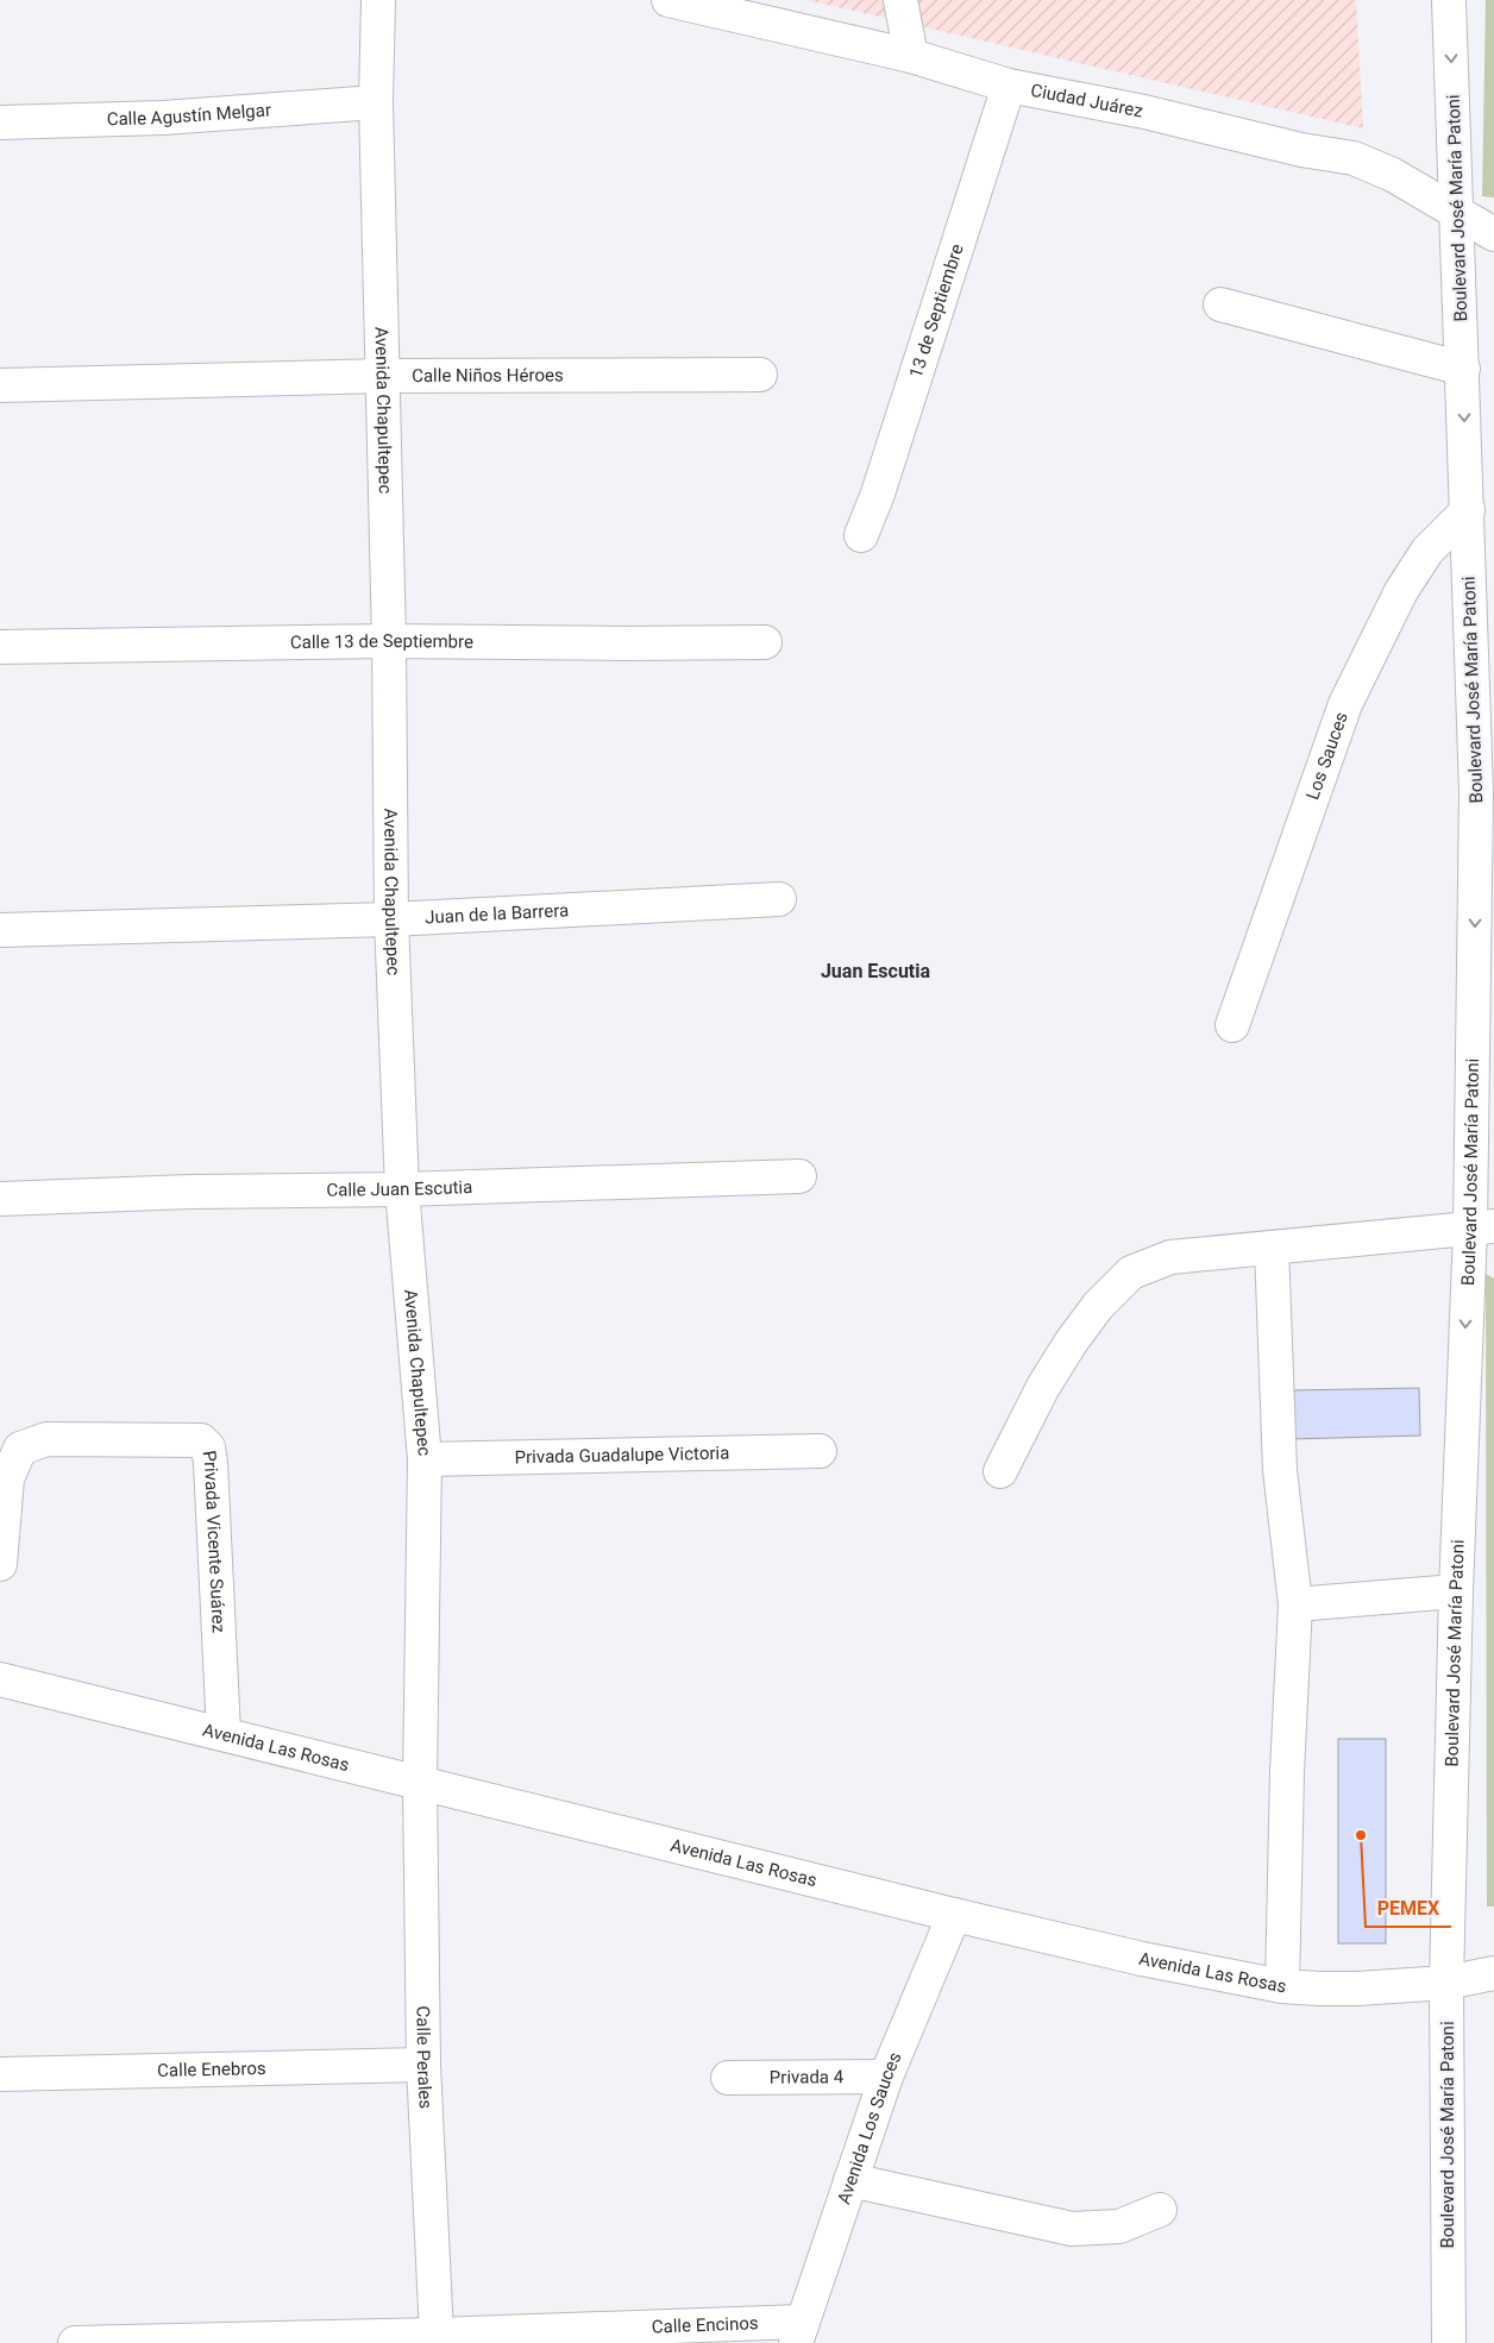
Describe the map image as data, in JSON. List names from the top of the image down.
{
  "streets": {
    "street": [
      "Ciudad Juárez",
      "Calle Agustín Melgar",
      "Boulevard José María Patoni",
      "13 de Septiembre",
      "Calle Niños Héroes",
      "Avenida Chapultepec",
      "Calle 13 de Septiembre",
      "Los Sauces",
      "Juan de la Barrera",
      "Calle Juan Escutia",
      "Privada Guadalupe Victoria",
      "Privada Vicente Suárez",
      "Avenida Las Rosas",
      "Calle Perales",
      "Calle Enebros",
      "Privada 4",
      "Avenida Los Sauces",
      "Calle Encinos"
    ]
  },
  "crossings": [
    ["Ciudad Juárez", "Boulevard José María Patoni"],
    ["Ciudad Juárez", "13 de Septiembre"],
    ["Calle Agustín Melgar", "Avenida Chapultepec"],
    ["Boulevard José María Patoni", "Los Sauces"],
    ["Boulevard José María Patoni", "Avenida Las Rosas"],
    ["Calle Niños Héroes", "Avenida Chapultepec"],
    ["Avenida Chapultepec", "Calle 13 de Septiembre"],
    ["Avenida Chapultepec", "Juan de la Barrera"],
    ["Avenida Chapultepec", "Calle Juan Escutia"],
    ["Avenida Chapultepec", "Privada Guadalupe Victoria"],
    ["Avenida Chapultepec", "Avenida Las Rosas"],
    ["Avenida Chapultepec", "Calle Perales"],
    ["Privada Vicente Suárez", "Avenida Las Rosas"],
    ["Avenida Las Rosas", "Calle Perales"],
    ["Avenida Las Rosas", "Avenida Los Sauces"],
    ["Calle Perales", "Calle Enebros"],
    ["Calle Perales", "Calle Encinos"],
    ["Privada 4", "Avenida Los Sauces"],
    ["Avenida Los Sauces", "Calle Encinos"]
  ],
  "districts": ["Juan Escutia"],
  "places": ["PEMEX"]
}
